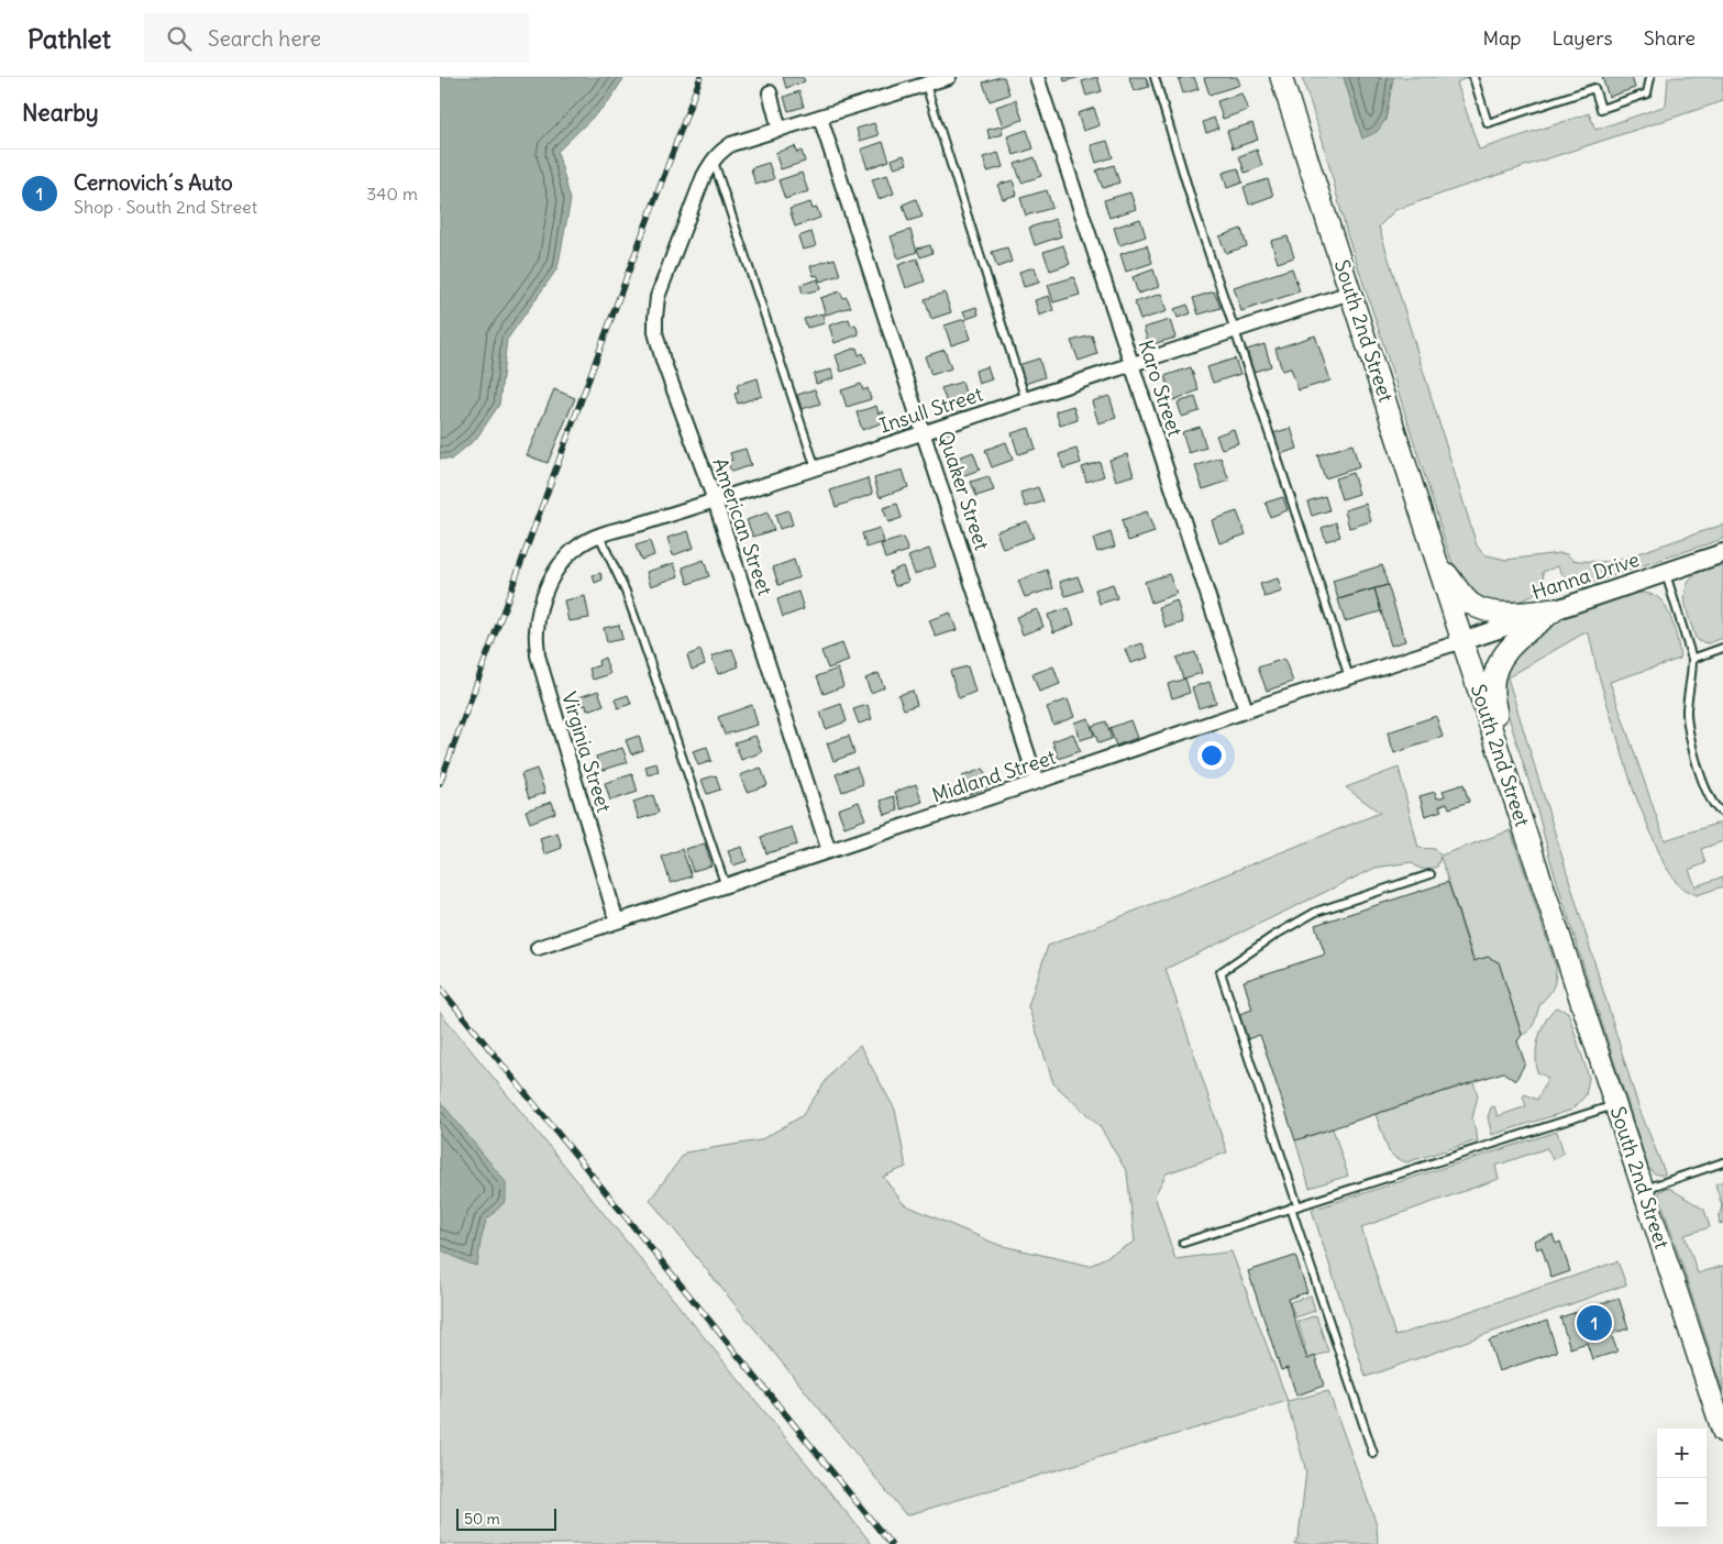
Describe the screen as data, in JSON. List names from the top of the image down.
{
  "streets": {
    "main road": ["South 2nd Street"],
    "street": [
      "Karo Street",
      "Insull Street",
      "Quaker Street",
      "American Street",
      "Hanna Drive",
      "Virginia Street",
      "Midland Street"
    ]
  },
  "crossings": [
    ["South 2nd Street", "Insull Street"],
    ["South 2nd Street", "Hanna Drive"],
    ["South 2nd Street", "Midland Street"],
    ["Karo Street", "Insull Street"],
    ["Karo Street", "Midland Street"],
    ["Insull Street", "Quaker Street"],
    ["Insull Street", "American Street"],
    ["Insull Street", "Virginia Street"],
    ["Quaker Street", "Midland Street"],
    ["American Street", "Midland Street"],
    ["Hanna Drive", "Midland Street"],
    ["Virginia Street", "Midland Street"]
  ],
  "scale_bar": "50 m",
  "page": {
    "header": "Pathlet",
    "search": "Search here",
    "nav": ["Map", "Layers", "Share"],
    "heading": "Nearby",
    "list": [
      {
        "mark": "1",
        "name": "Cernovich´s Auto",
        "note": "Shop · South 2nd Street",
        "value": "340 m"
      }
    ],
    "pins": "1",
    "map_buttons": ["+", "−"],
    "scale": "50 m"
  }
}
